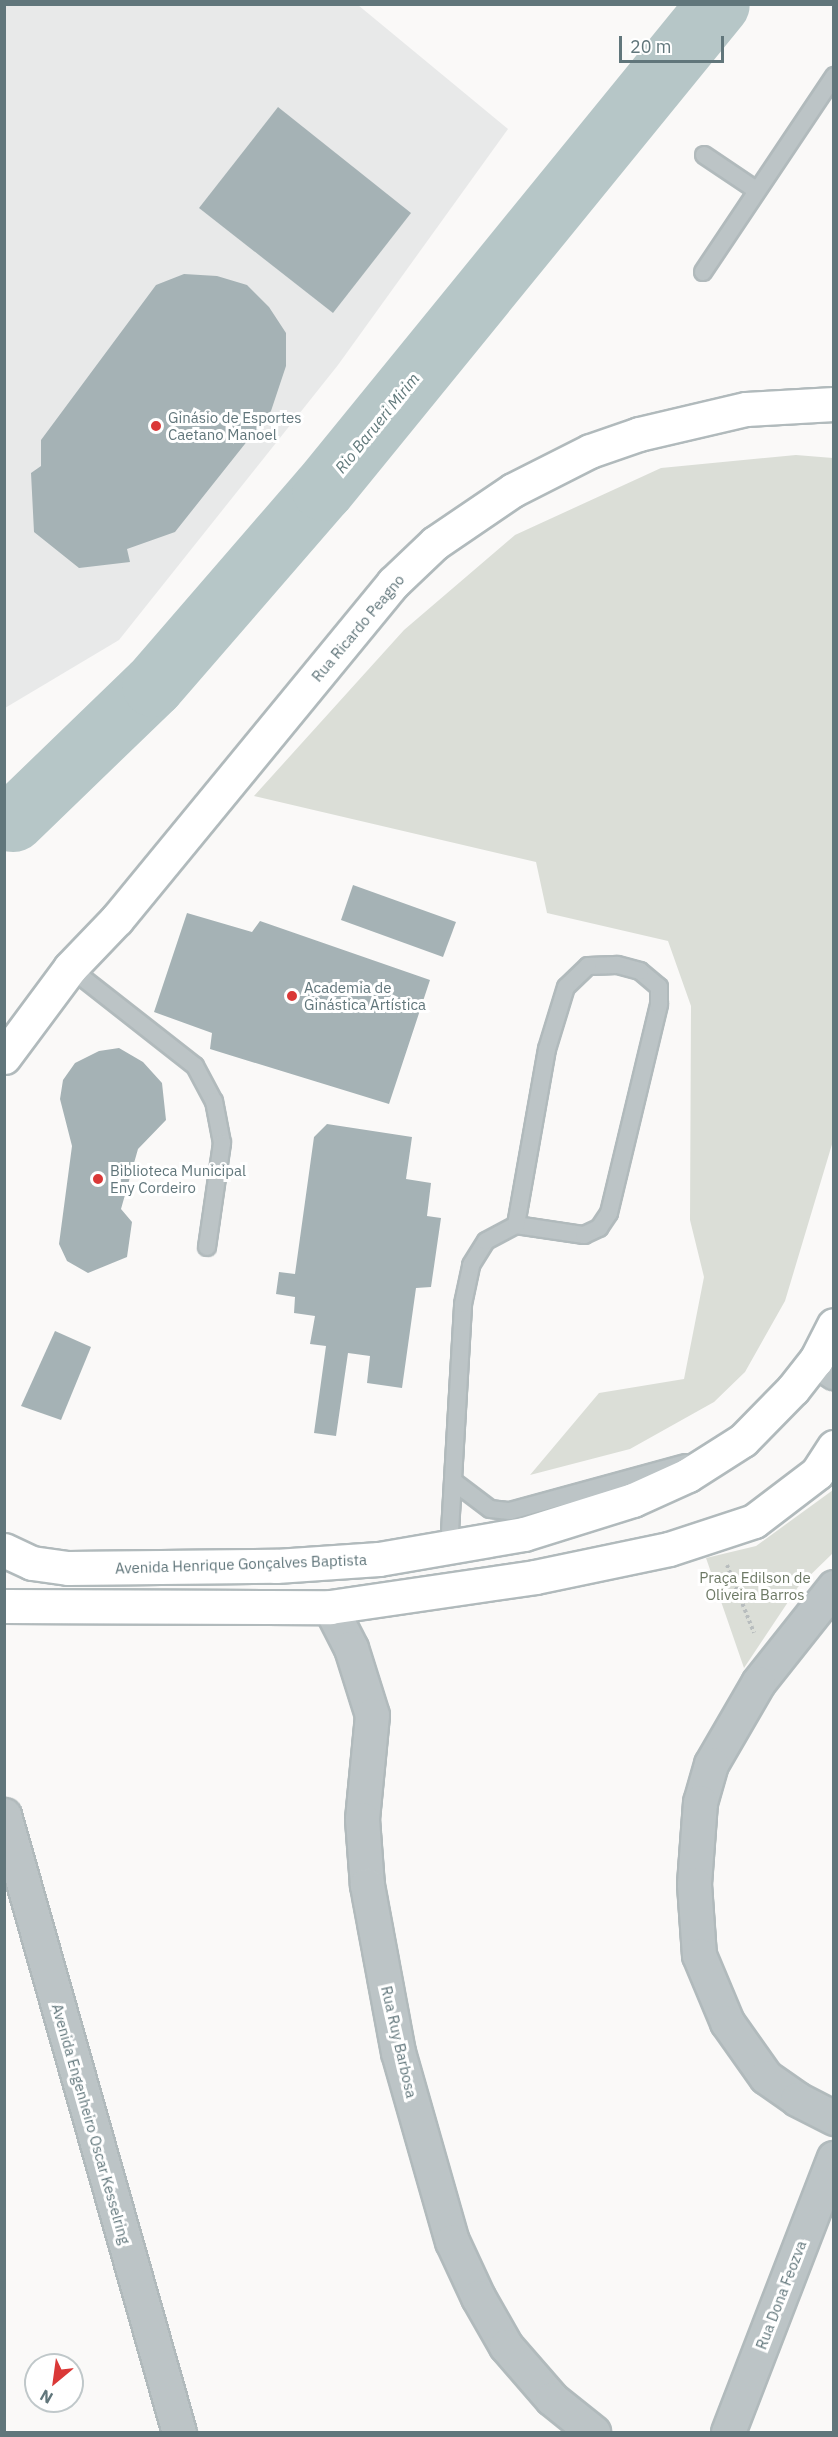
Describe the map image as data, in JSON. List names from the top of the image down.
{
  "streets": {
    "main road": ["Rua Ricardo Peagno", "Avenida Henrique Gonçalves Baptista"],
    "street": ["Rua Ruy Barbosa", "Avenida Engenheiro Oscar Kesselring", "Rua Dona Feozva"]
  },
  "water": ["Rio Barueri Mirim"],
  "parks": ["Praça Edilson de Oliveira Barros"],
  "places": ["Ginásio de Esportes Caetano Manoel", "Academia de Ginástica Artística", "Biblioteca Municipal Eny Cordeiro"],
  "scale_bar": "20 m",
  "north": "bottom left"
}
